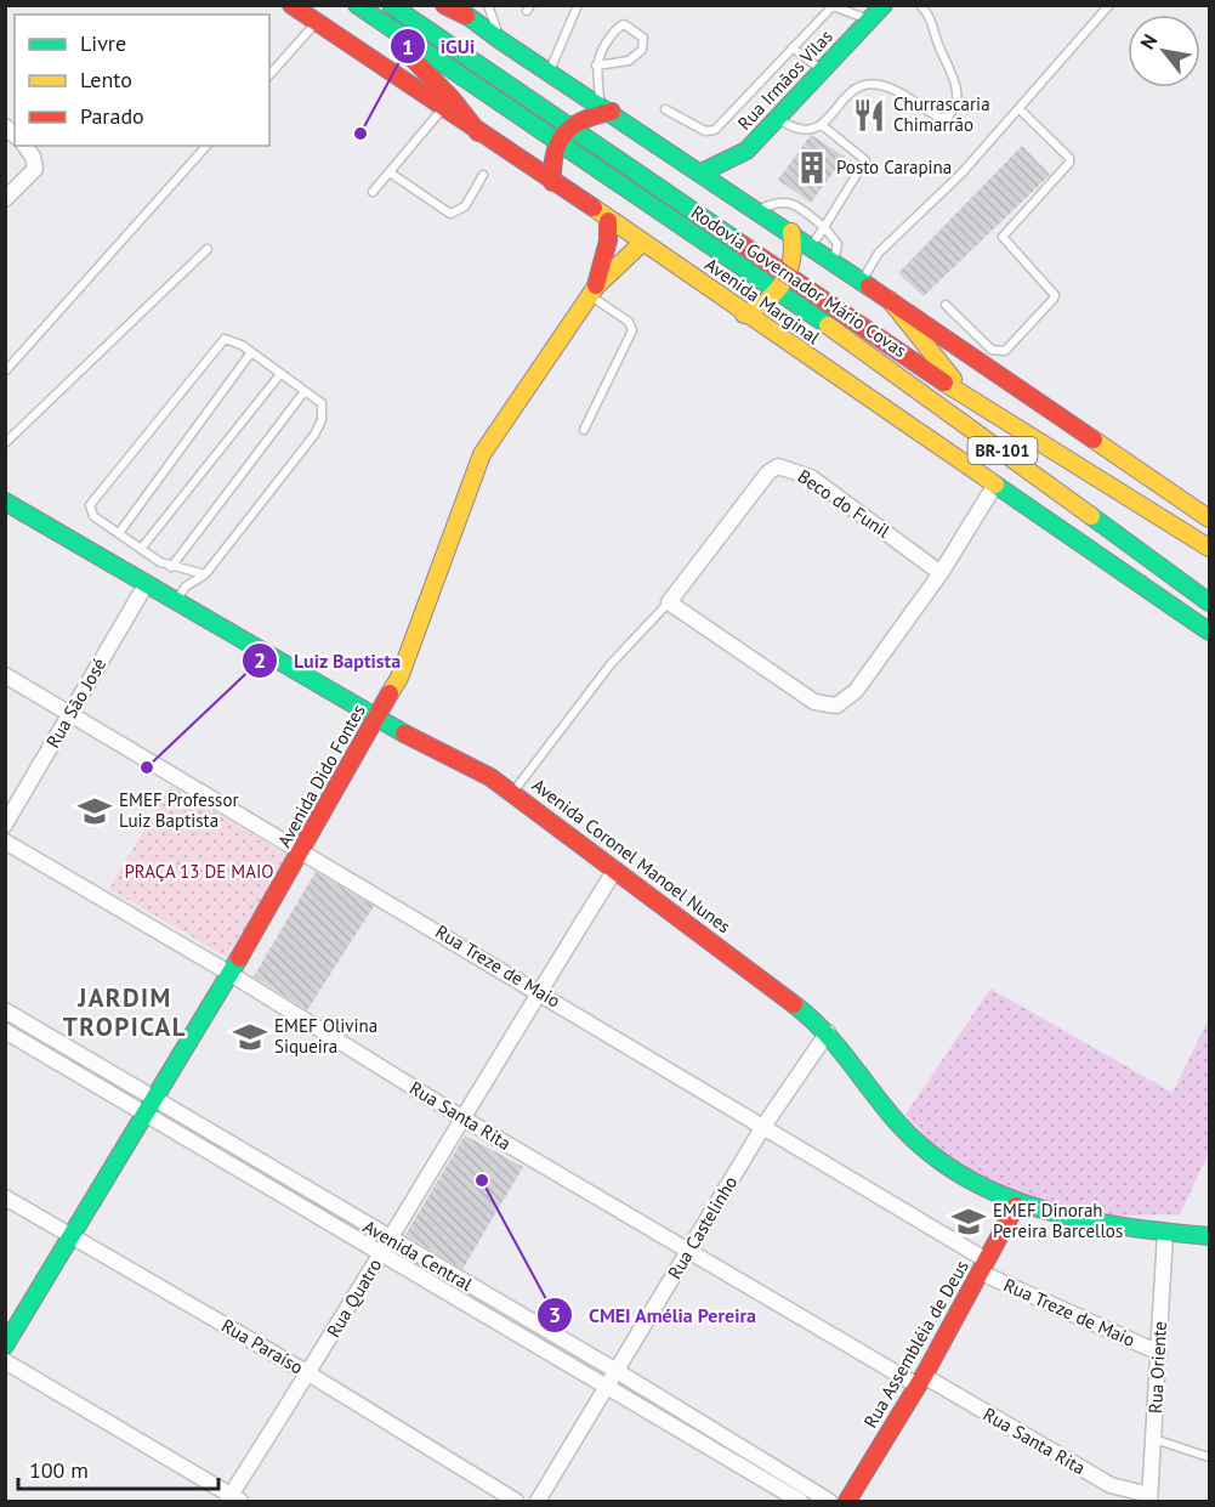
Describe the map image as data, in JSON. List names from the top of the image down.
{
  "streets": {
    "street": [
      "Rua Irmãos Vilas",
      "Rodovia Governador Mário Covas",
      "Avenida Marginal",
      "BR-101",
      "Beco do Funil",
      "Rua São José",
      "Avenida Dido Fontes",
      "Avenida Coronel Manoel Nunes",
      "Rua Treze de Maio",
      "Rua Santa Rita",
      "Rua Castelinho",
      "Avenida Central",
      "Rua Quatro",
      "Rua Assembléia de Deus",
      "Rua Paraíso",
      "Rua Oriente"
    ]
  },
  "crossings": [
    ["Avenida Marginal", "Avenida Dido Fontes"],
    ["Beco do Funil", "Avenida Coronel Manoel Nunes"],
    ["Rua São José", "Avenida Coronel Manoel Nunes"],
    ["Rua São José", "Rua Treze de Maio"],
    ["Avenida Dido Fontes", "Avenida Coronel Manoel Nunes"],
    ["Avenida Dido Fontes", "Rua Treze de Maio"],
    ["Avenida Dido Fontes", "Rua Santa Rita"],
    ["Avenida Dido Fontes", "Avenida Central"],
    ["Avenida Dido Fontes", "Rua Paraíso"],
    ["Avenida Coronel Manoel Nunes", "Rua Castelinho"],
    ["Avenida Coronel Manoel Nunes", "Rua Quatro"],
    ["Avenida Coronel Manoel Nunes", "Rua Assembléia de Deus"],
    ["Avenida Coronel Manoel Nunes", "Rua Oriente"],
    ["Rua Treze de Maio", "Rua Castelinho"],
    ["Rua Treze de Maio", "Rua Quatro"],
    ["Rua Treze de Maio", "Rua Assembléia de Deus"],
    ["Rua Treze de Maio", "Rua Oriente"],
    ["Rua Santa Rita", "Rua Castelinho"],
    ["Rua Santa Rita", "Rua Quatro"],
    ["Rua Santa Rita", "Rua Assembléia de Deus"],
    ["Rua Santa Rita", "Rua Oriente"],
    ["Rua Castelinho", "Avenida Central"],
    ["Avenida Central", "Rua Quatro"],
    ["Rua Quatro", "Rua Paraíso"]
  ],
  "districts": ["JARDIM TROPICAL"],
  "parks": ["PRAÇA 13 DE MAIO"],
  "places": {
    "restaurant": ["Churrascaria Chimarrão"],
    "other": ["iGUi", "Luiz Baptista", "CMEI Amélia Pereira"],
    "building": ["Posto Carapina"],
    "school or university": ["EMEF Professor Luiz Baptista", "EMEF Olivina Siqueira", "EMEF Dinorah Pereira Barcellos"]
  },
  "legend": ["Livre", "Lento", "Parado"],
  "scale_bar": "100 m",
  "north": "top left"
}
